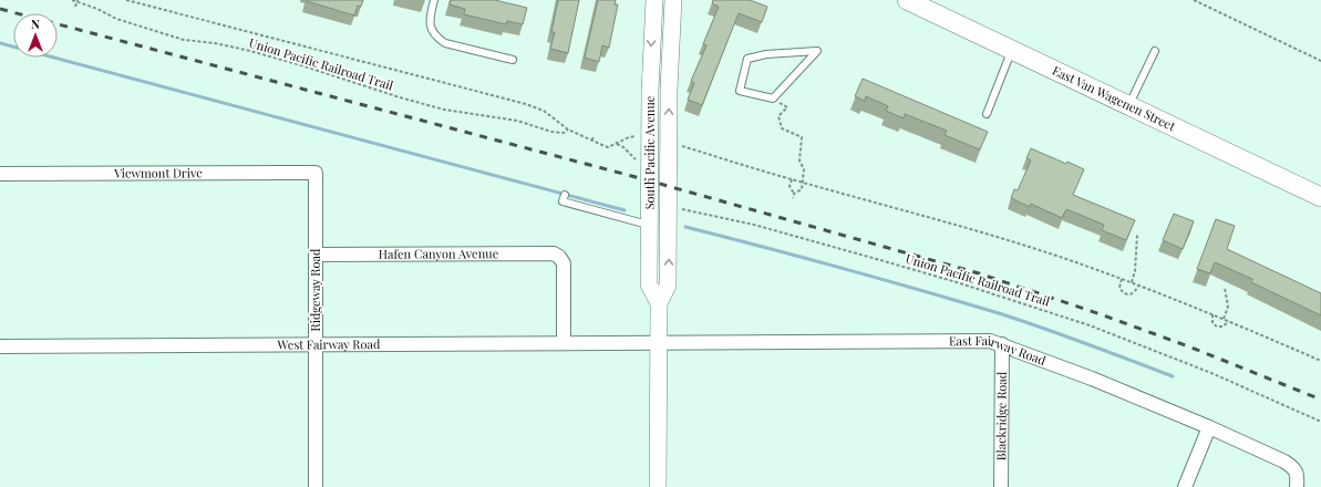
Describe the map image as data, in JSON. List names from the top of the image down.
{
  "streets": {
    "main road": ["East Van Wagenen Street"],
    "street": [
      "South Pacific Avenue",
      "Viewmont Drive",
      "Hafen Canyon Avenue",
      "Ridgeway Road",
      "West Fairway Road",
      "East Fairway Road",
      "Blackridge Road"
    ],
    "path": ["Union Pacific Railroad Trail"]
  },
  "crossings": [
    ["Union Pacific Railroad Trail", "South Pacific Avenue"],
    ["South Pacific Avenue", "West Fairway Road"],
    ["South Pacific Avenue", "East Fairway Road"],
    ["Viewmont Drive", "Ridgeway Road"],
    ["Hafen Canyon Avenue", "Ridgeway Road"],
    ["Hafen Canyon Avenue", "West Fairway Road"],
    ["Ridgeway Road", "West Fairway Road"],
    ["West Fairway Road", "East Fairway Road"],
    ["East Fairway Road", "Blackridge Road"]
  ],
  "north": "top"
}
